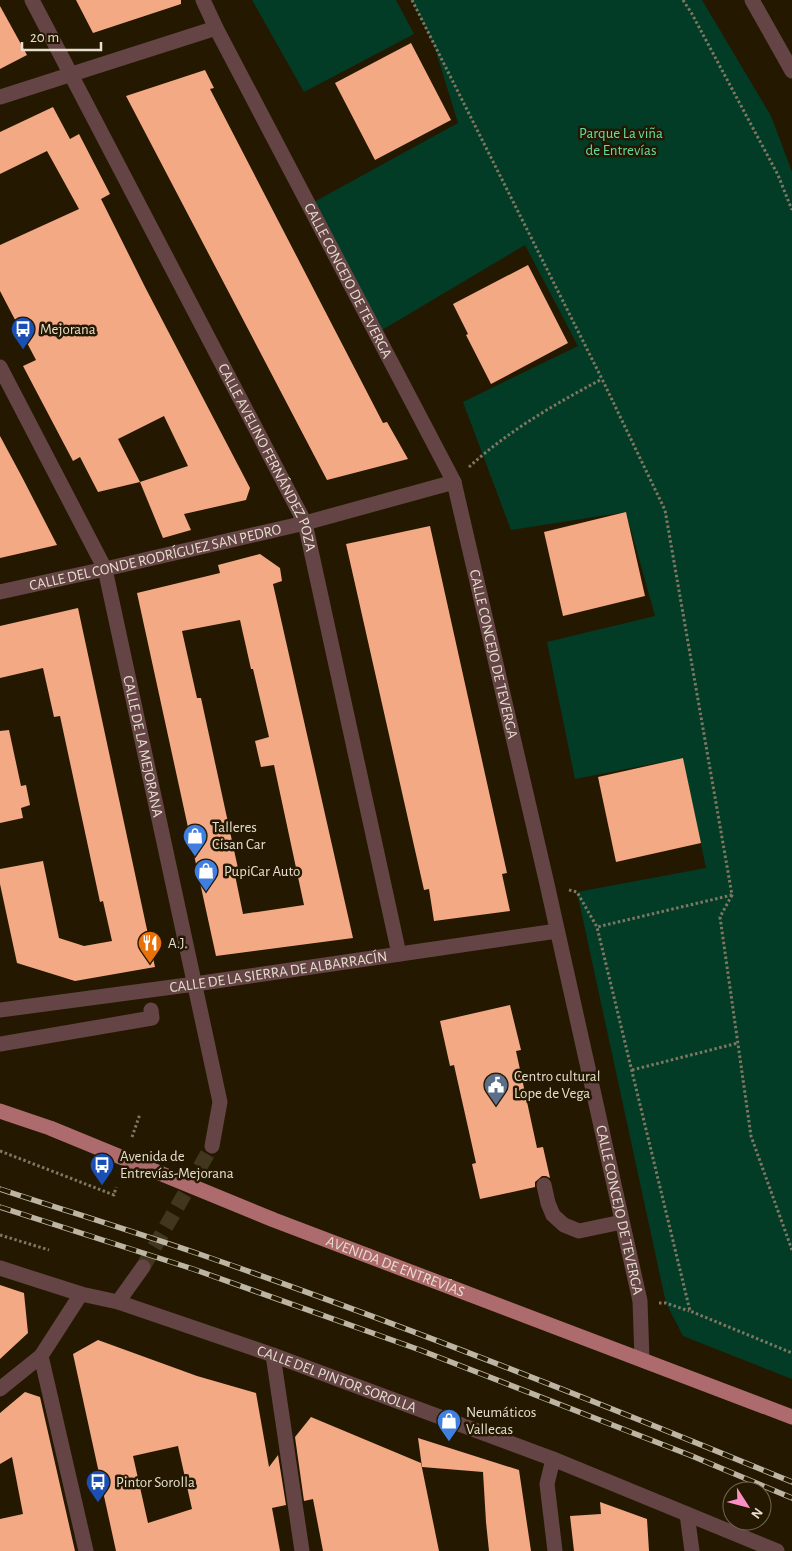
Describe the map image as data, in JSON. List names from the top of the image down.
{
  "streets": {
    "main road": ["AVENIDA DE ENTREVÍAS"],
    "street": [
      "CALLE CONCEJO DE TEVERGA",
      "CALLE AVELINO FERNÁNDEZ POZA",
      "CALLE DEL CONDE RODRÍGUEZ SAN PEDRO",
      "CALLE DE LA MEJORANA",
      "CALLE DE LA SIERRA DE ALBARRACÍN",
      "CALLE DEL PINTOR SOROLLA"
    ]
  },
  "crossings": [
    ["CALLE CONCEJO DE TEVERGA", "CALLE DEL CONDE RODRÍGUEZ SAN PEDRO"],
    ["CALLE CONCEJO DE TEVERGA", "CALLE DE LA SIERRA DE ALBARRACÍN"],
    ["CALLE CONCEJO DE TEVERGA", "AVENIDA DE ENTREVÍAS"],
    ["CALLE AVELINO FERNÁNDEZ POZA", "CALLE DEL CONDE RODRÍGUEZ SAN PEDRO"],
    ["CALLE AVELINO FERNÁNDEZ POZA", "CALLE DE LA SIERRA DE ALBARRACÍN"],
    ["CALLE DEL CONDE RODRÍGUEZ SAN PEDRO", "CALLE DE LA MEJORANA"],
    ["CALLE DE LA MEJORANA", "CALLE DE LA SIERRA DE ALBARRACÍN"]
  ],
  "parks": ["Parque La viña de Entrevías"],
  "places": {
    "bus stop": ["Mejorana", "Avenida de Entrevías-Mejorana", "Pintor Sorolla"],
    "shop": ["Talleres Cisan Car", "PupiCar Auto", "Neumáticos Vallecas"],
    "restaurant": ["A.J."],
    "public building": ["Centro cultural Lope de Vega"]
  },
  "scale_bar": "20 m",
  "north": "bottom right"
}
